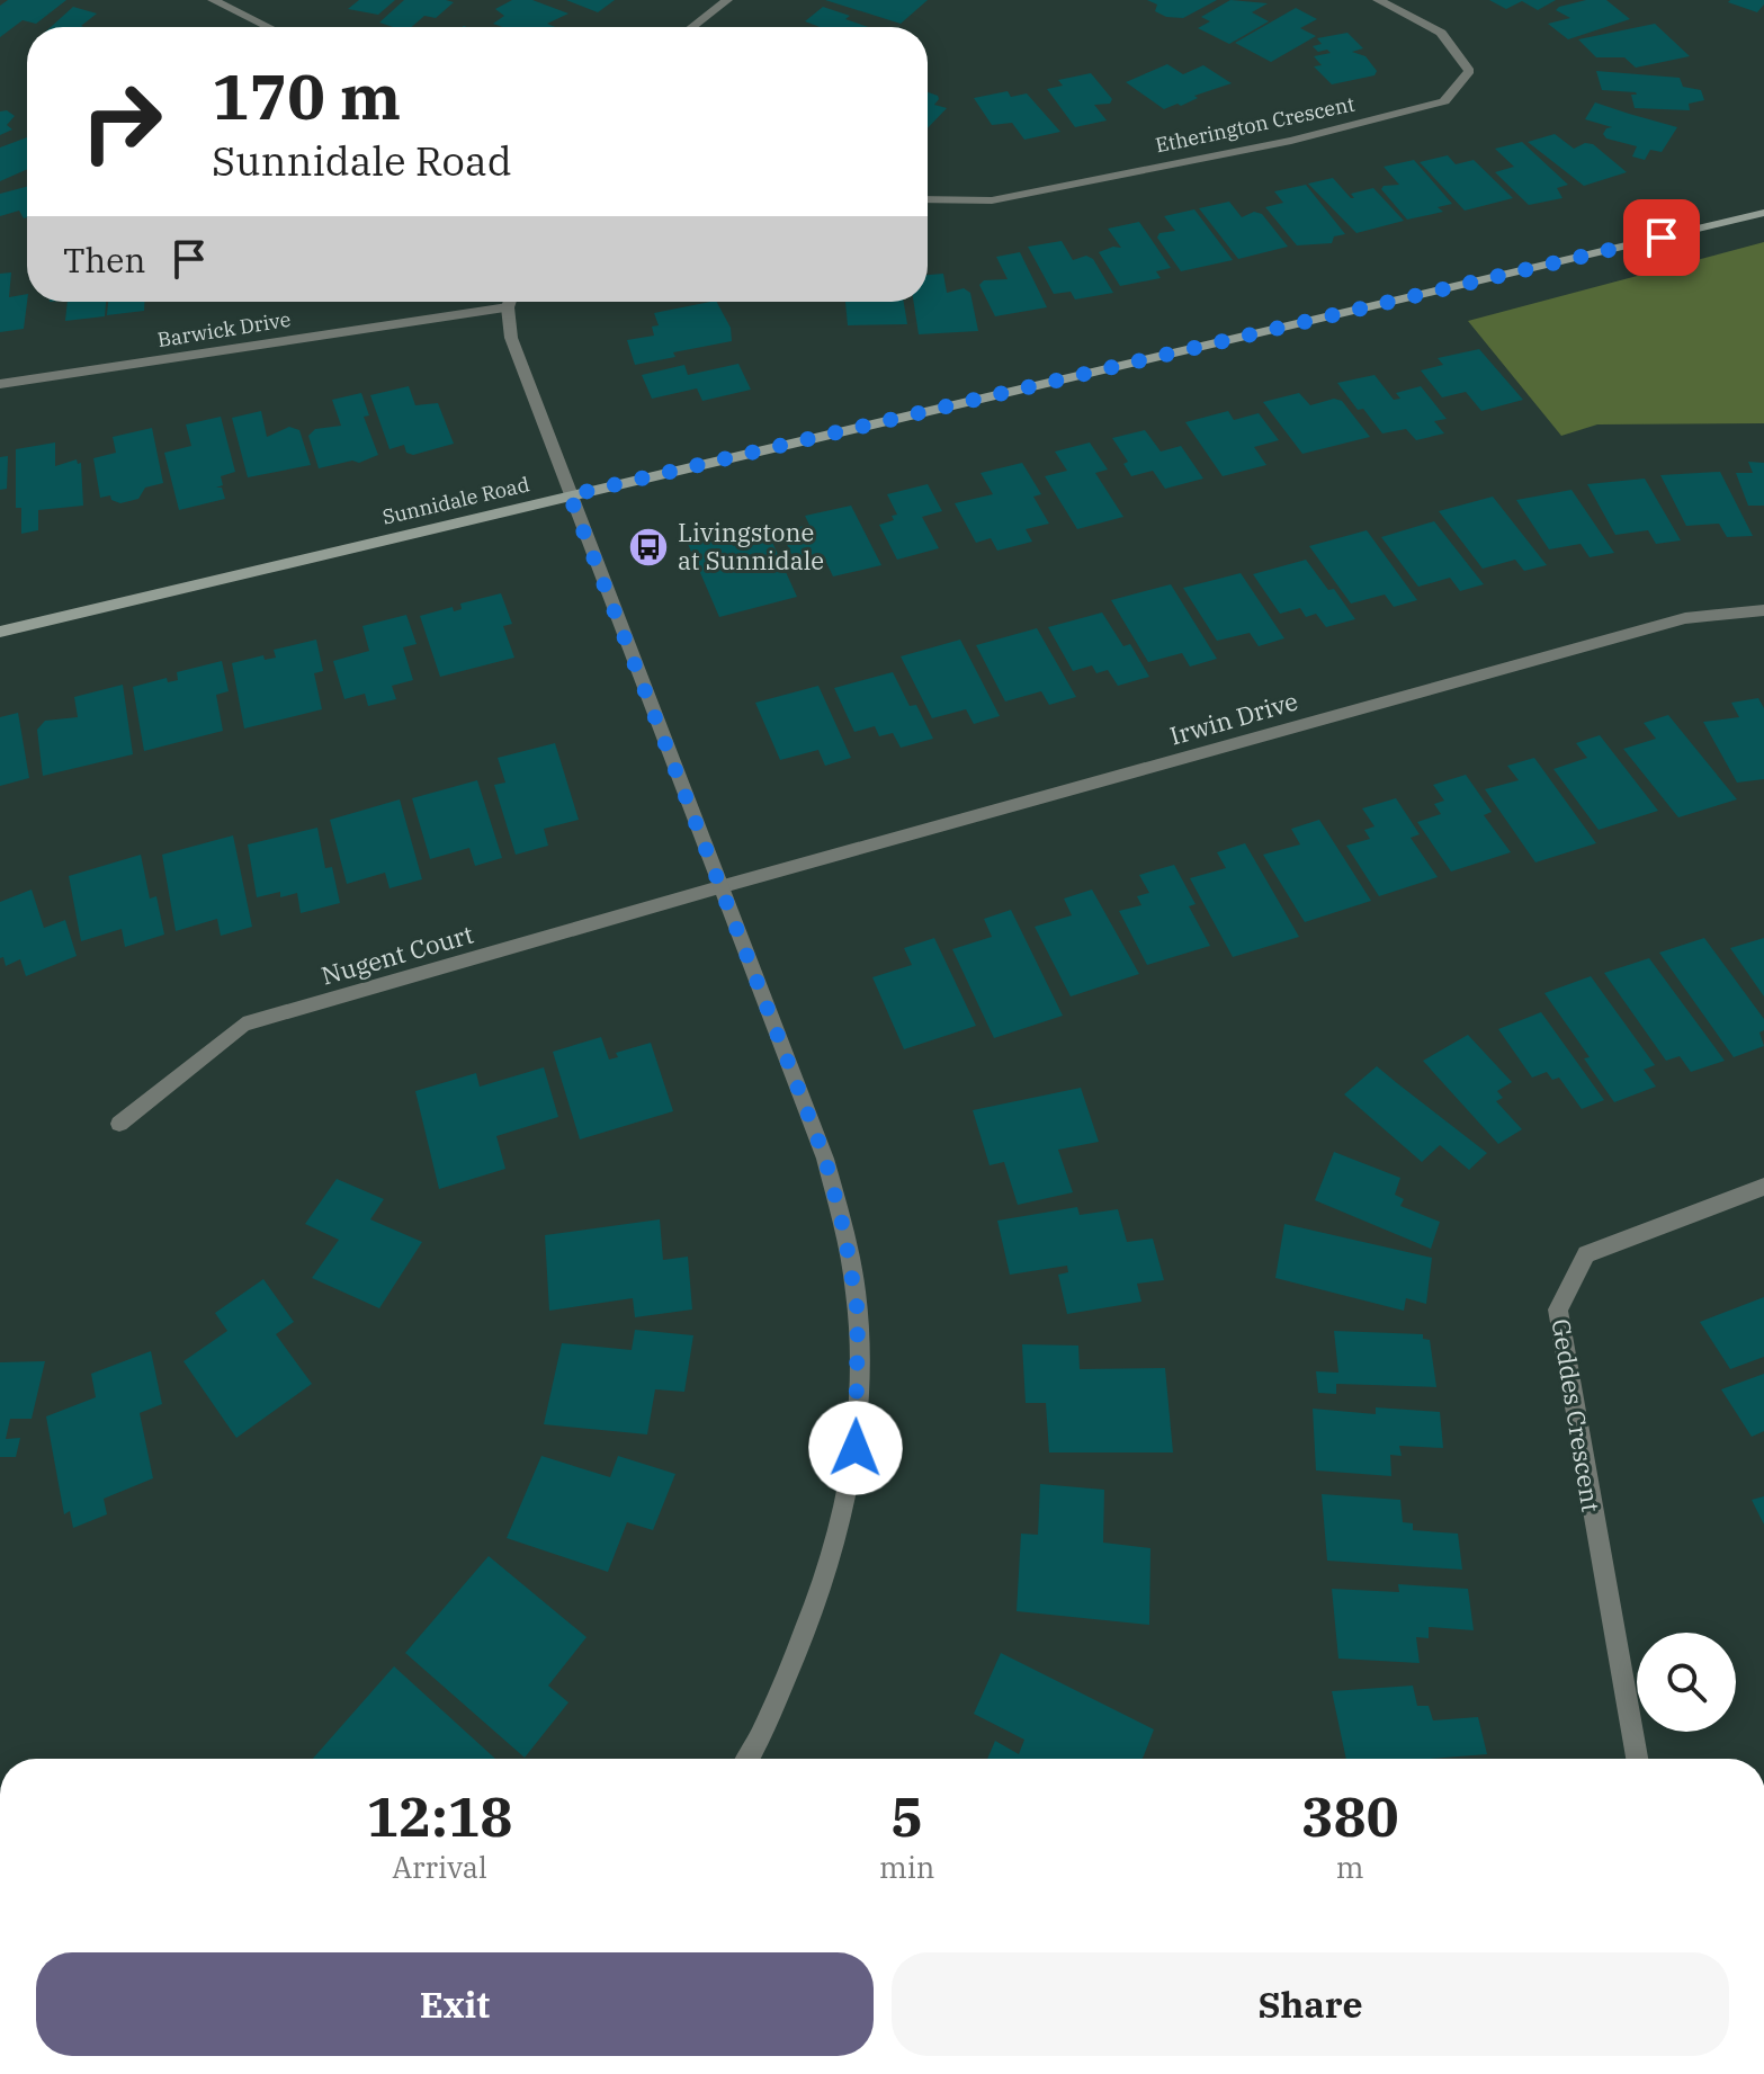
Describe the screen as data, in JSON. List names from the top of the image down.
{
  "streets": {
    "main road": ["Sunnidale Road"],
    "street": [
      "Etherington Crescent",
      "Barwick Drive",
      "Irwin Drive",
      "Nugent Court",
      "Geddes Crescent"
    ]
  },
  "crossings": [
    ["Irwin Drive", "Nugent Court"]
  ],
  "places": {
    "bus stop": ["Livingstone at Sunnidale"]
  },
  "page": {
    "turn": ["170 m", "Sunnidale Road"],
    "then": "Then",
    "eta": [
      "12:18",
      "Arrival",
      "5",
      "min",
      "380",
      "m"
    ],
    "buttons": ["Exit", "Share"]
  }
}
